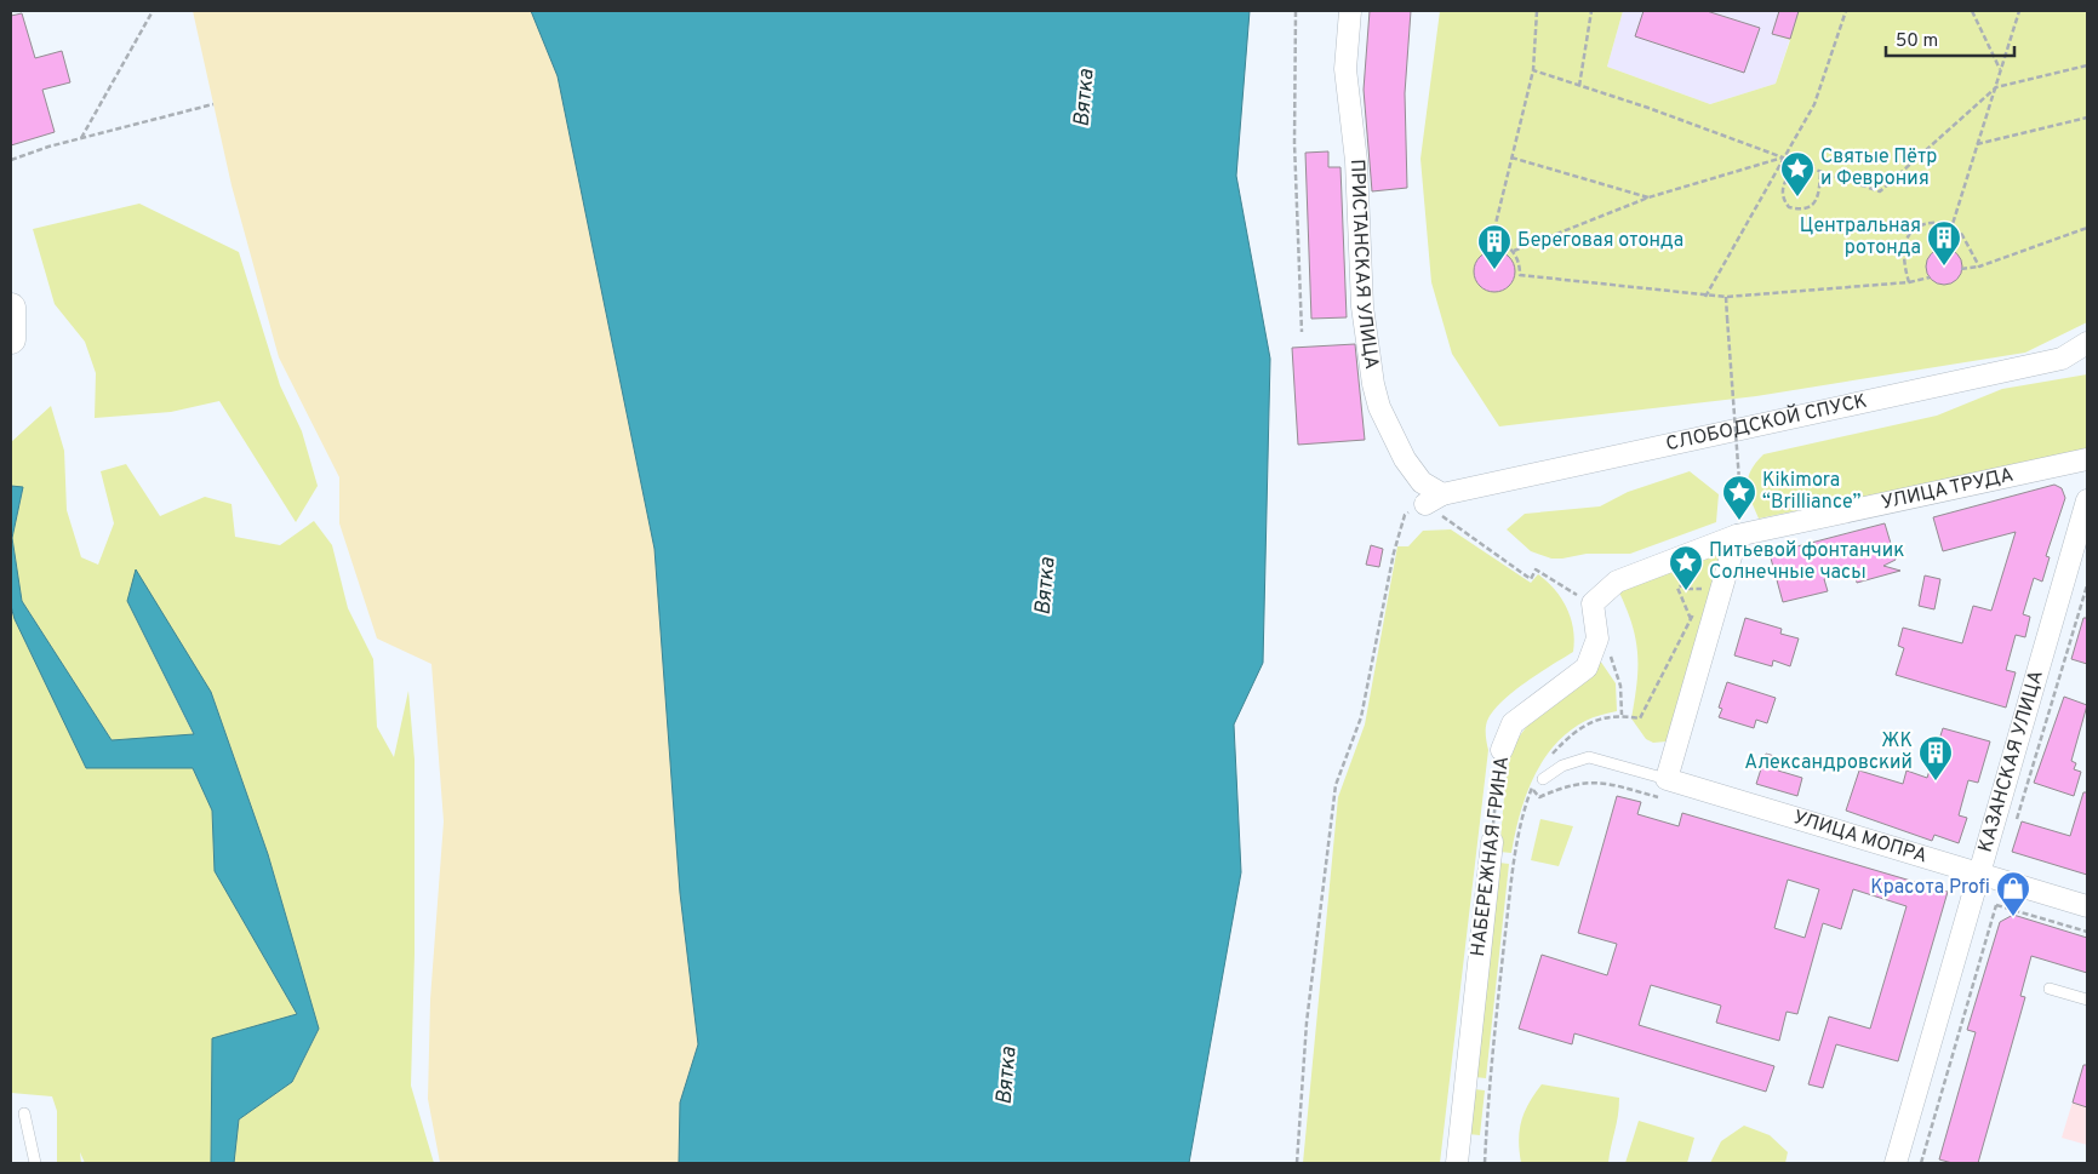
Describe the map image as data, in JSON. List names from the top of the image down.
{
  "streets": {
    "street": [
      "ПРИСТАНСКАЯ УЛИЦА",
      "СЛОБОДСКОЙ СПУСК",
      "УЛИЦА ТРУДА",
      "КАЗАНСКАЯ УЛИЦА",
      "УЛИЦА МОПРА",
      "НАБЕРЕЖНАЯ ГРИНА"
    ]
  },
  "crossings": [
    ["ПРИСТАНСКАЯ УЛИЦА", "СЛОБОДСКОЙ СПУСК"],
    ["УЛИЦА ТРУДА", "НАБЕРЕЖНАЯ ГРИНА"],
    ["КАЗАНСКАЯ УЛИЦА", "УЛИЦА МОПРА"]
  ],
  "water": ["Вятка"],
  "places": {
    "place": ["Святые Пётр и Феврония", "Kikimora “Brilliance”", "Питьевой фонтанчик Солнечные часы"],
    "building": ["Центральная ротонда", "Береговая отонда", "ЖК Александровский"],
    "shop": ["Красота Profi"]
  },
  "scale_bar": "50 m"
}
